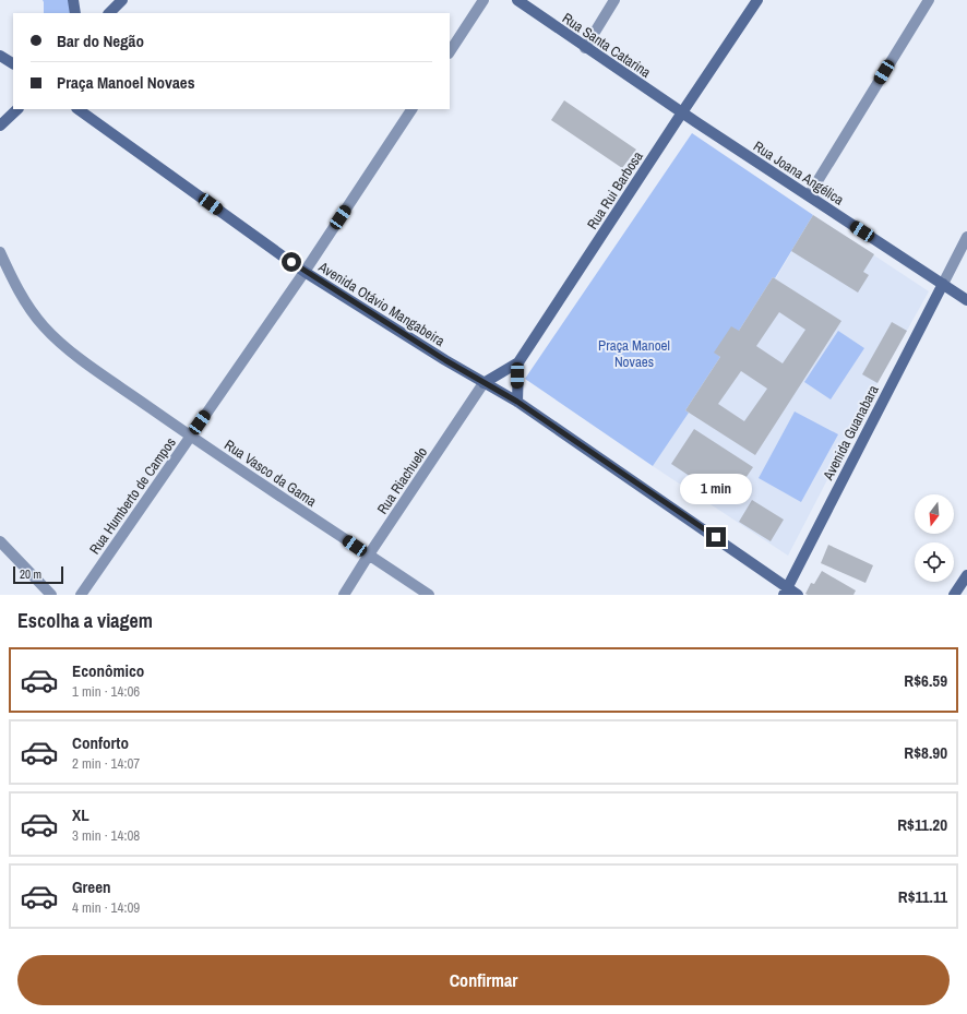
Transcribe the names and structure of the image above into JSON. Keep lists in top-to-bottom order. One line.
{"streets":{"main road":["Rua Santa Catarina","Rua Joana Angélica","Rua Rui Barbosa","Avenida Otávio Mangabeira","Avenida Guanabara"],"street":["Rua Vasco da Gama","Rua Riachuelo","Rua Humberto de Campos"]},"crossings":[["Rua Santa Catarina","Rua Joana Angélica"],["Rua Santa Catarina","Rua Rui Barbosa"],["Rua Joana Angélica","Rua Rui Barbosa"],["Rua Joana Angélica","Avenida Guanabara"],["Rua Rui Barbosa","Avenida Otávio Mangabeira"],["Rua Rui Barbosa","Rua Riachuelo"],["Avenida Otávio Mangabeira","Rua Riachuelo"],["Avenida Otávio Mangabeira","Rua Humberto de Campos"],["Rua Vasco da Gama","Rua Riachuelo"],["Rua Vasco da Gama","Rua Humberto de Campos"]],"parks":["Praça Manoel Novaes"],"scale_bar":"20 m","north":"bottom","page":{"banner":["Bar do Negão","Praça Manoel Novaes"],"bubble":"1 min","scale":"20 m","heading":"Escolha a viagem","list":[{"name":"Econômico","note":"1 min · 14:06","value":"R$6.59"},{"name":"Conforto","note":"2 min · 14:07","value":"R$8.90"},{"name":"XL","note":"3 min · 14:08","value":"R$11.20"},{"name":"Green","note":"4 min · 14:09","value":"R$11.11"}],"buttons":"Confirmar"}}
